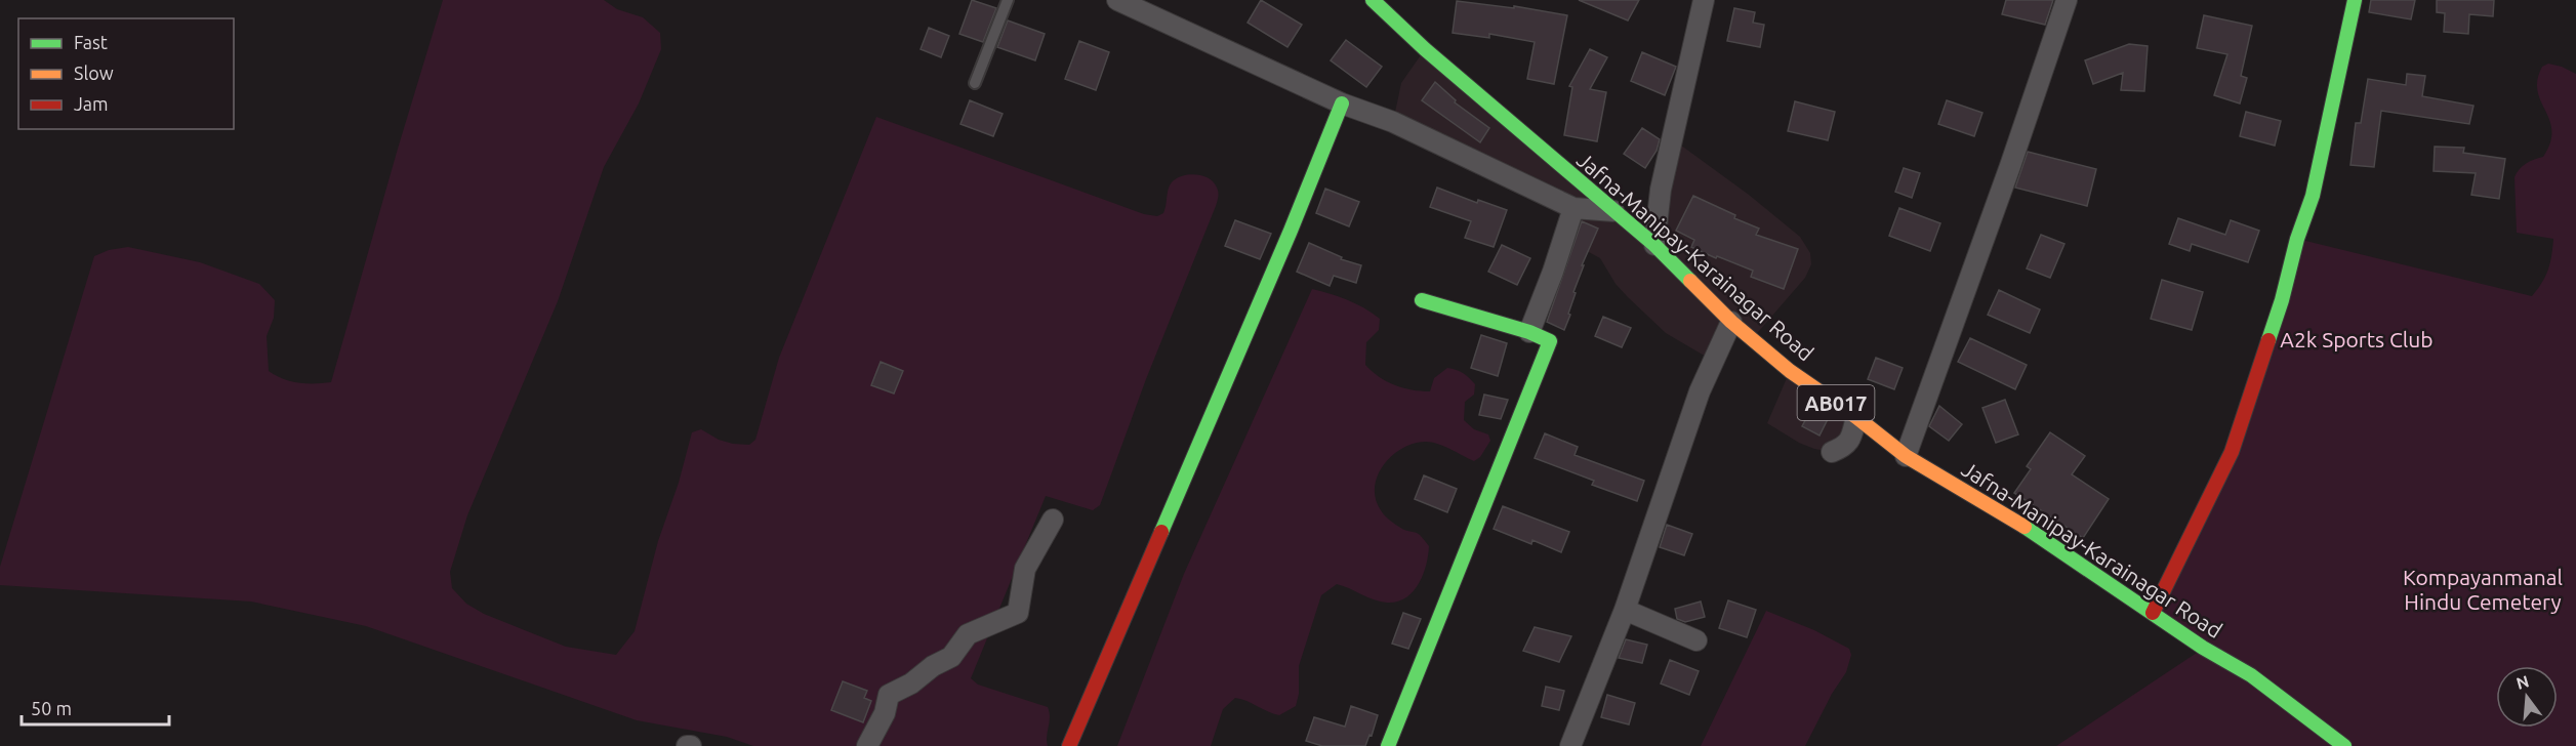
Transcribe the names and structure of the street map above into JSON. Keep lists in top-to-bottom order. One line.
{"streets":{"street":["Jafna-Manipay-Karainagar Road","AB017"]},"parks":["A2k Sports Club","Kompayanmanal Hindu Cemetery"],"legend":["Fast","Slow","Jam"],"scale_bar":"50 m","north":"top"}
